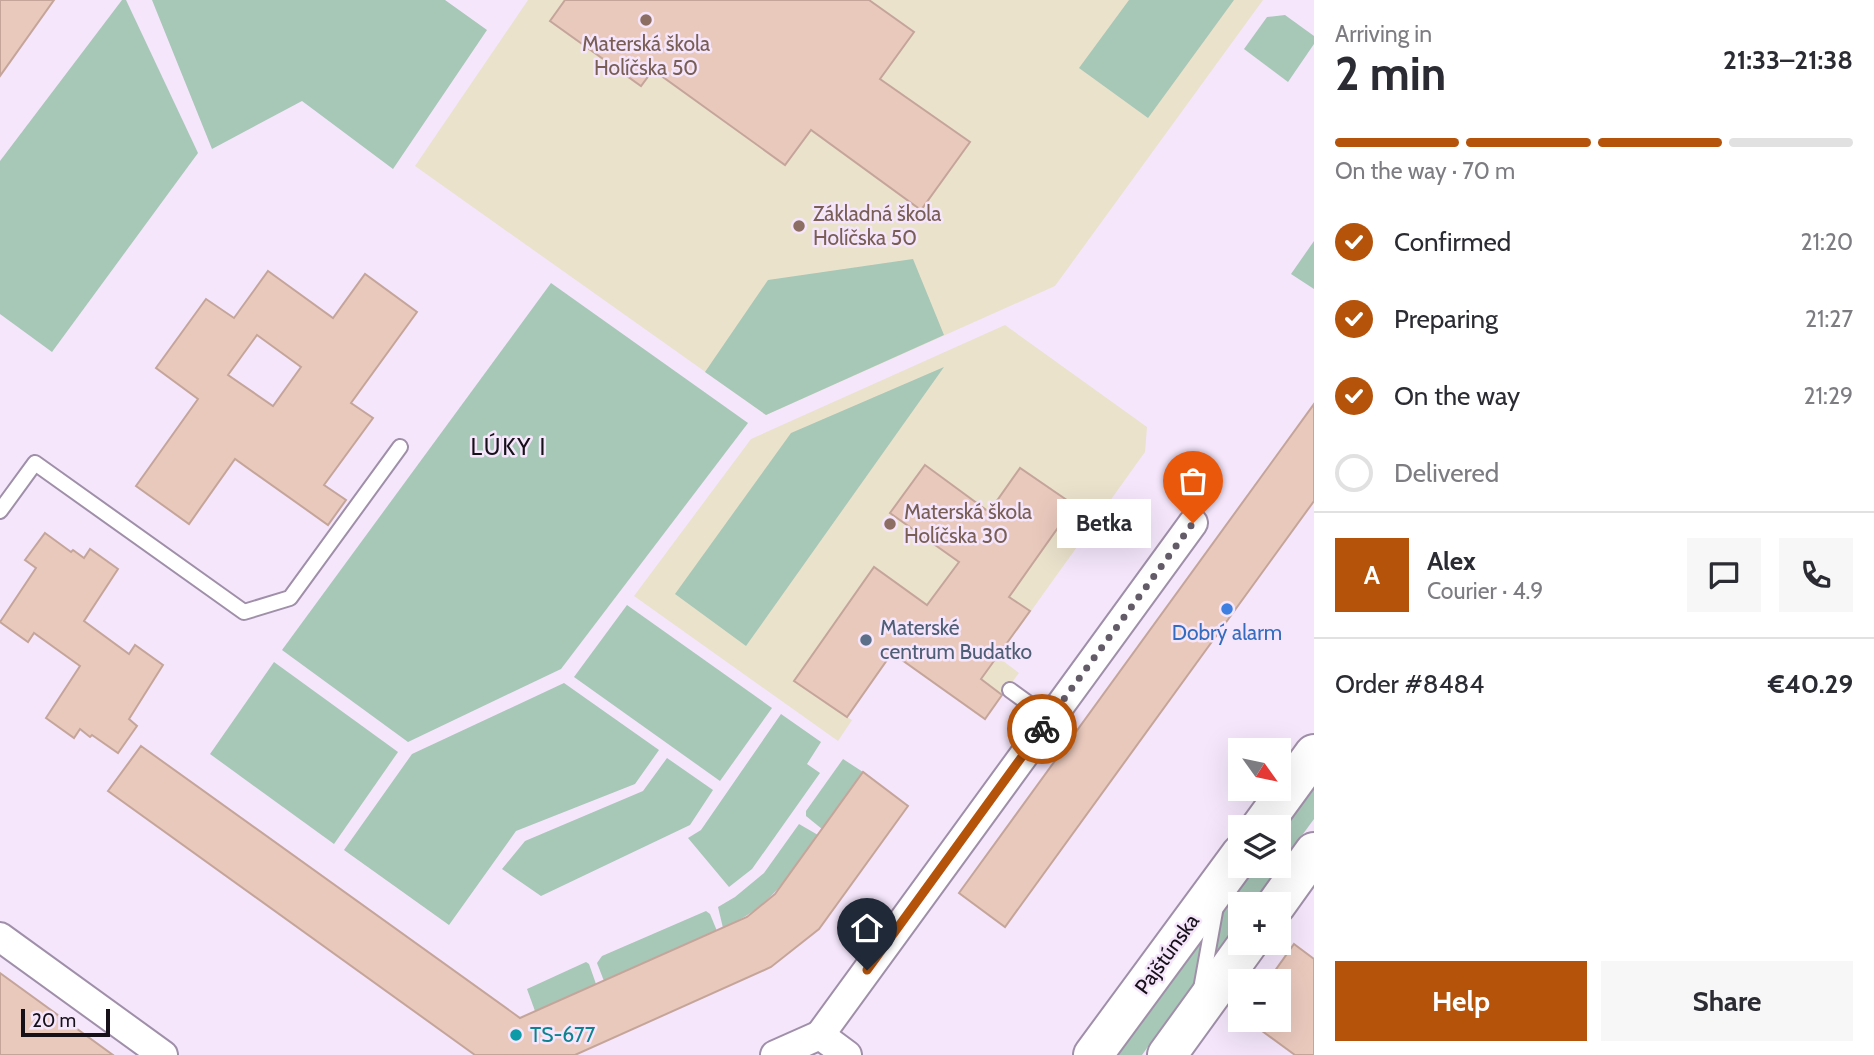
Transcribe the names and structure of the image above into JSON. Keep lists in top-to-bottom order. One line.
{"streets":{"main road":["Pajštúnska"]},"districts":["LÚKY I"],"places":["Materská škola Holíčska 50","Základná škola Holíčska 50","Betka","Materská škola Holíčska 30","Dobrý alarm","Materské centrum Budatko","TS-677"],"scale_bar":"20 m","north":"bottom right","page":{"heading":["2 min","Arriving in","21:33–21:38"],"panel":["Alex","Courier · 4.9","Order #8484","€40.29"],"bar":"On the way · 70 m","list":[["Confirmed","21:20"],["Preparing","21:27"],["On the way","21:29"],"Delivered"],"bubble":"Betka","round":"A","map_buttons":["+","−"],"buttons":["Help","Share"],"scale":"20 m"}}
